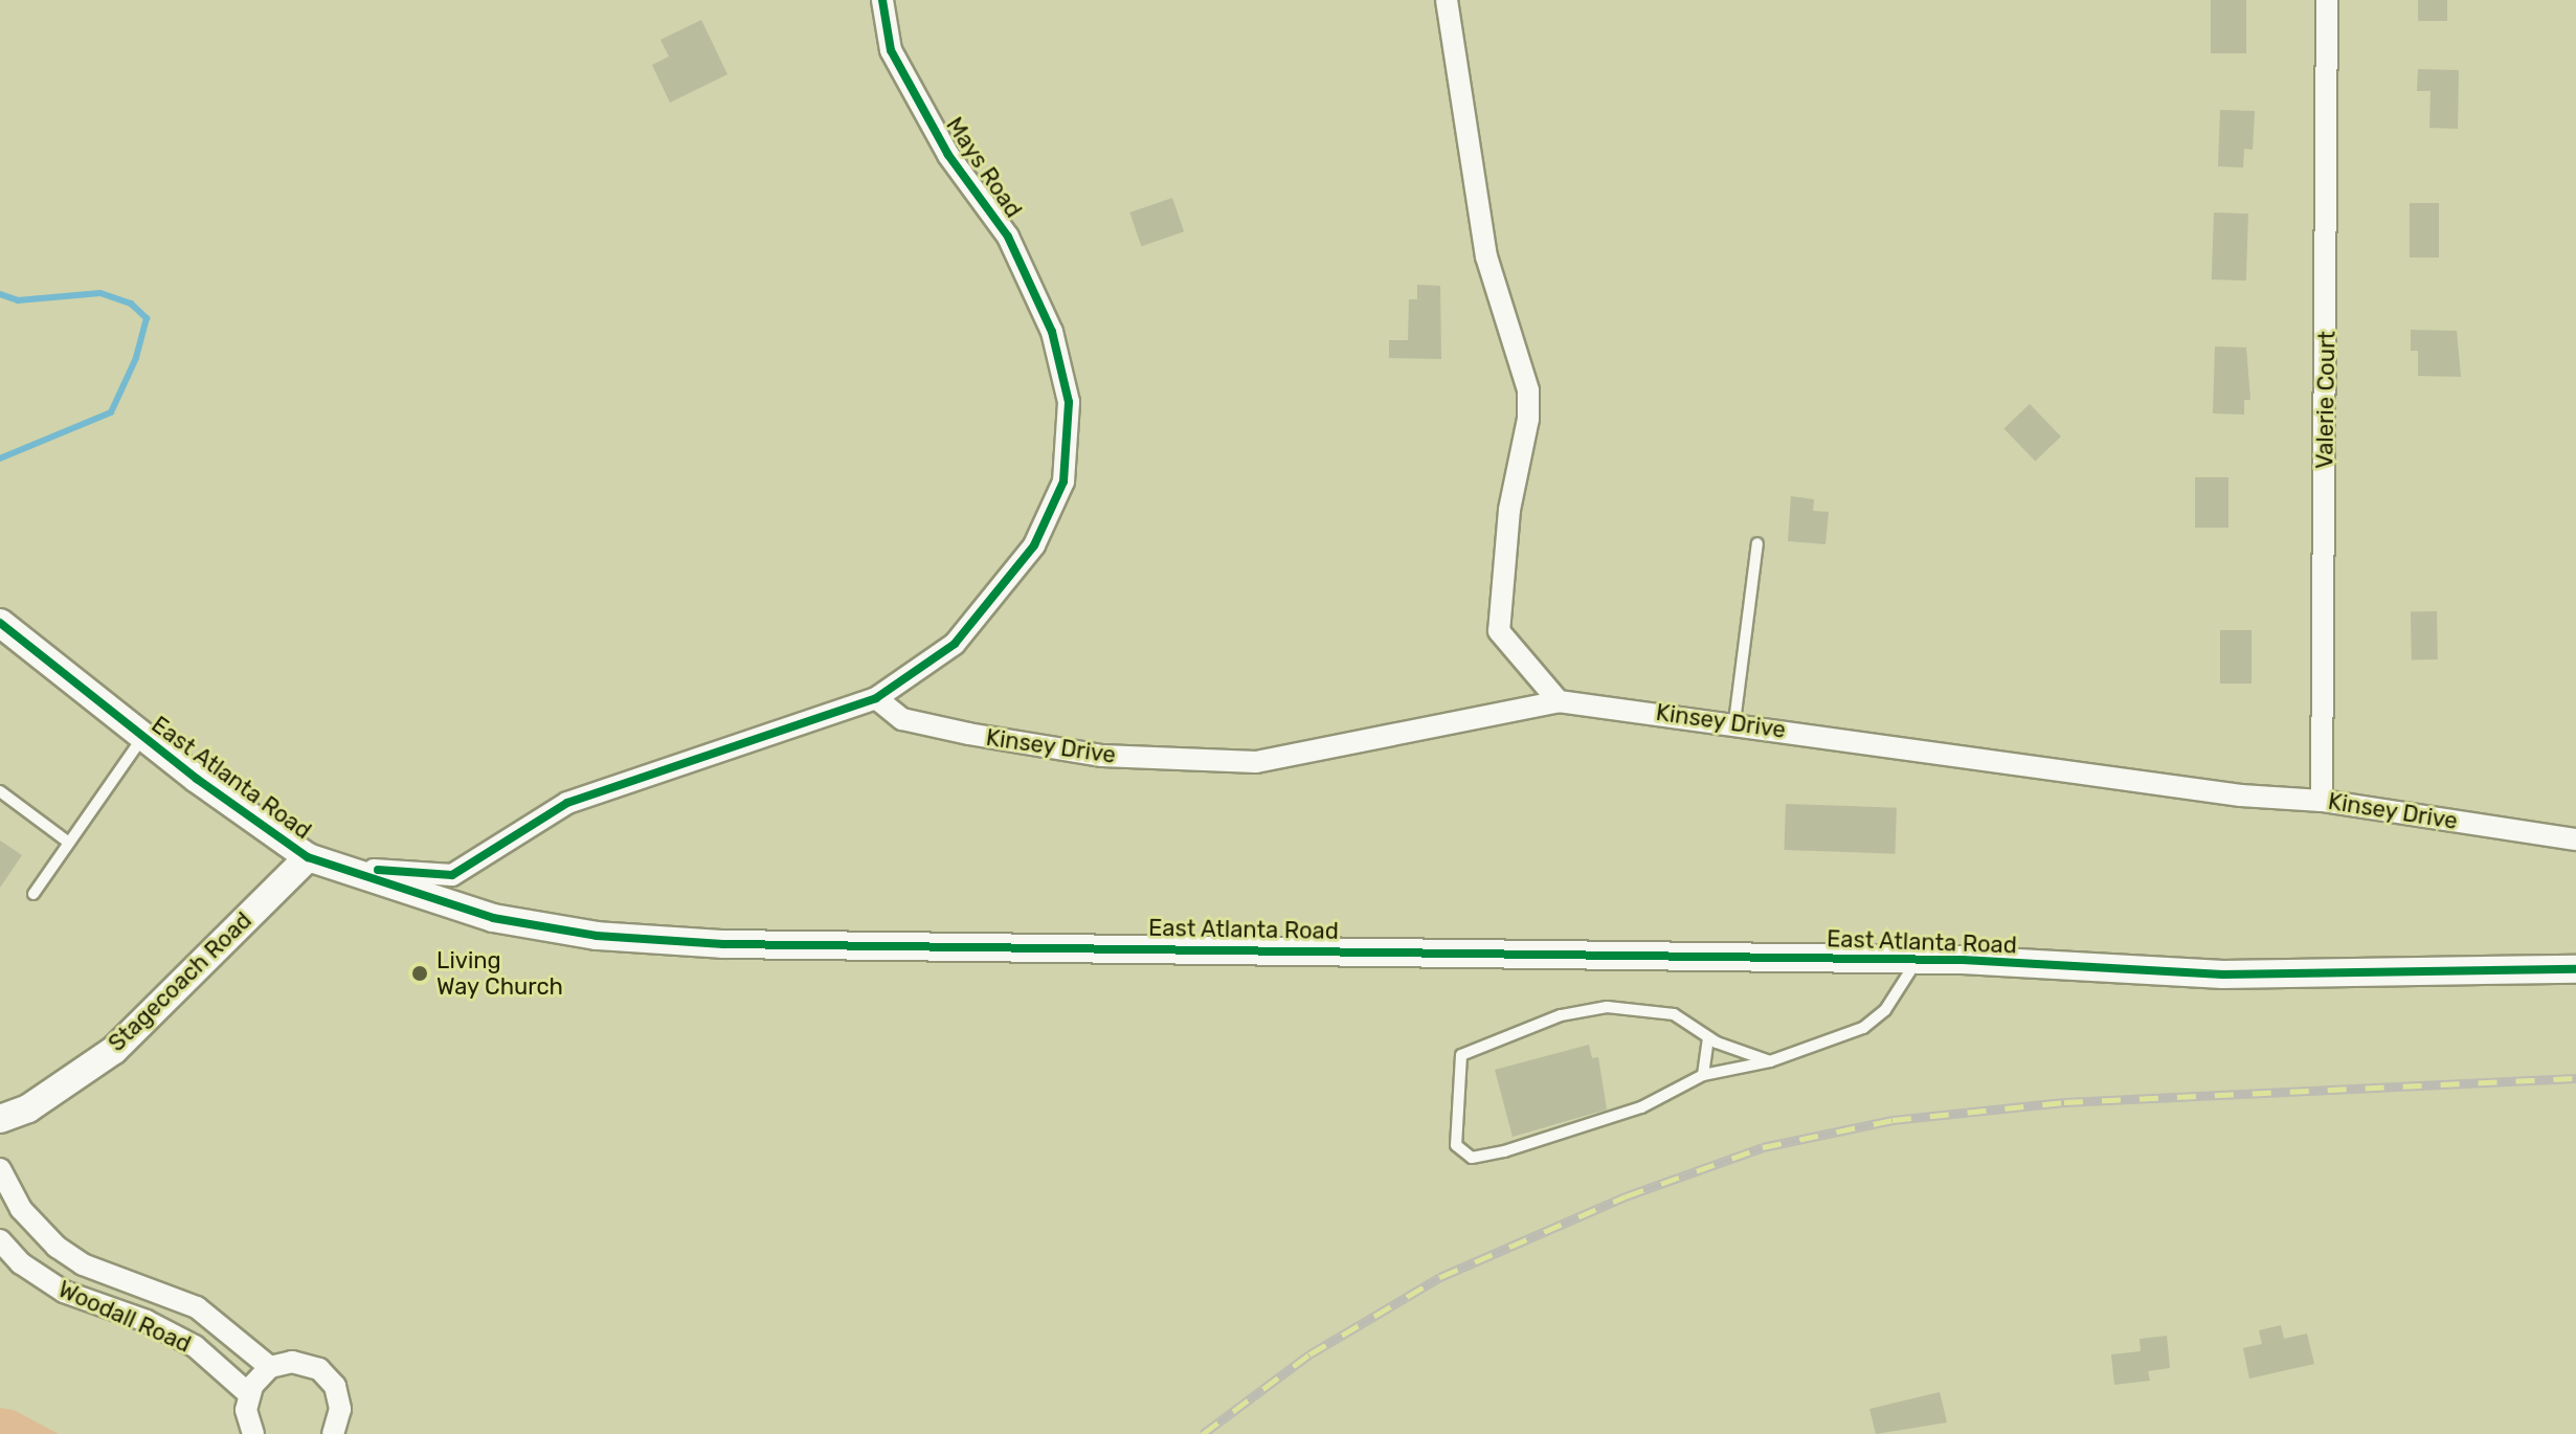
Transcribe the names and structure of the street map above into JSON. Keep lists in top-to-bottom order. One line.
{"streets":{"street":["Mays Road","Valerie Court","Kinsey Drive","East Atlanta Road","Stagecoach Road","Woodall Road"]},"crossings":[["Mays Road","Kinsey Drive"],["Mays Road","East Atlanta Road"],["Mays Road","Stagecoach Road"],["Valerie Court","Kinsey Drive"],["East Atlanta Road","Stagecoach Road"]],"places":["Living Way Church"]}
